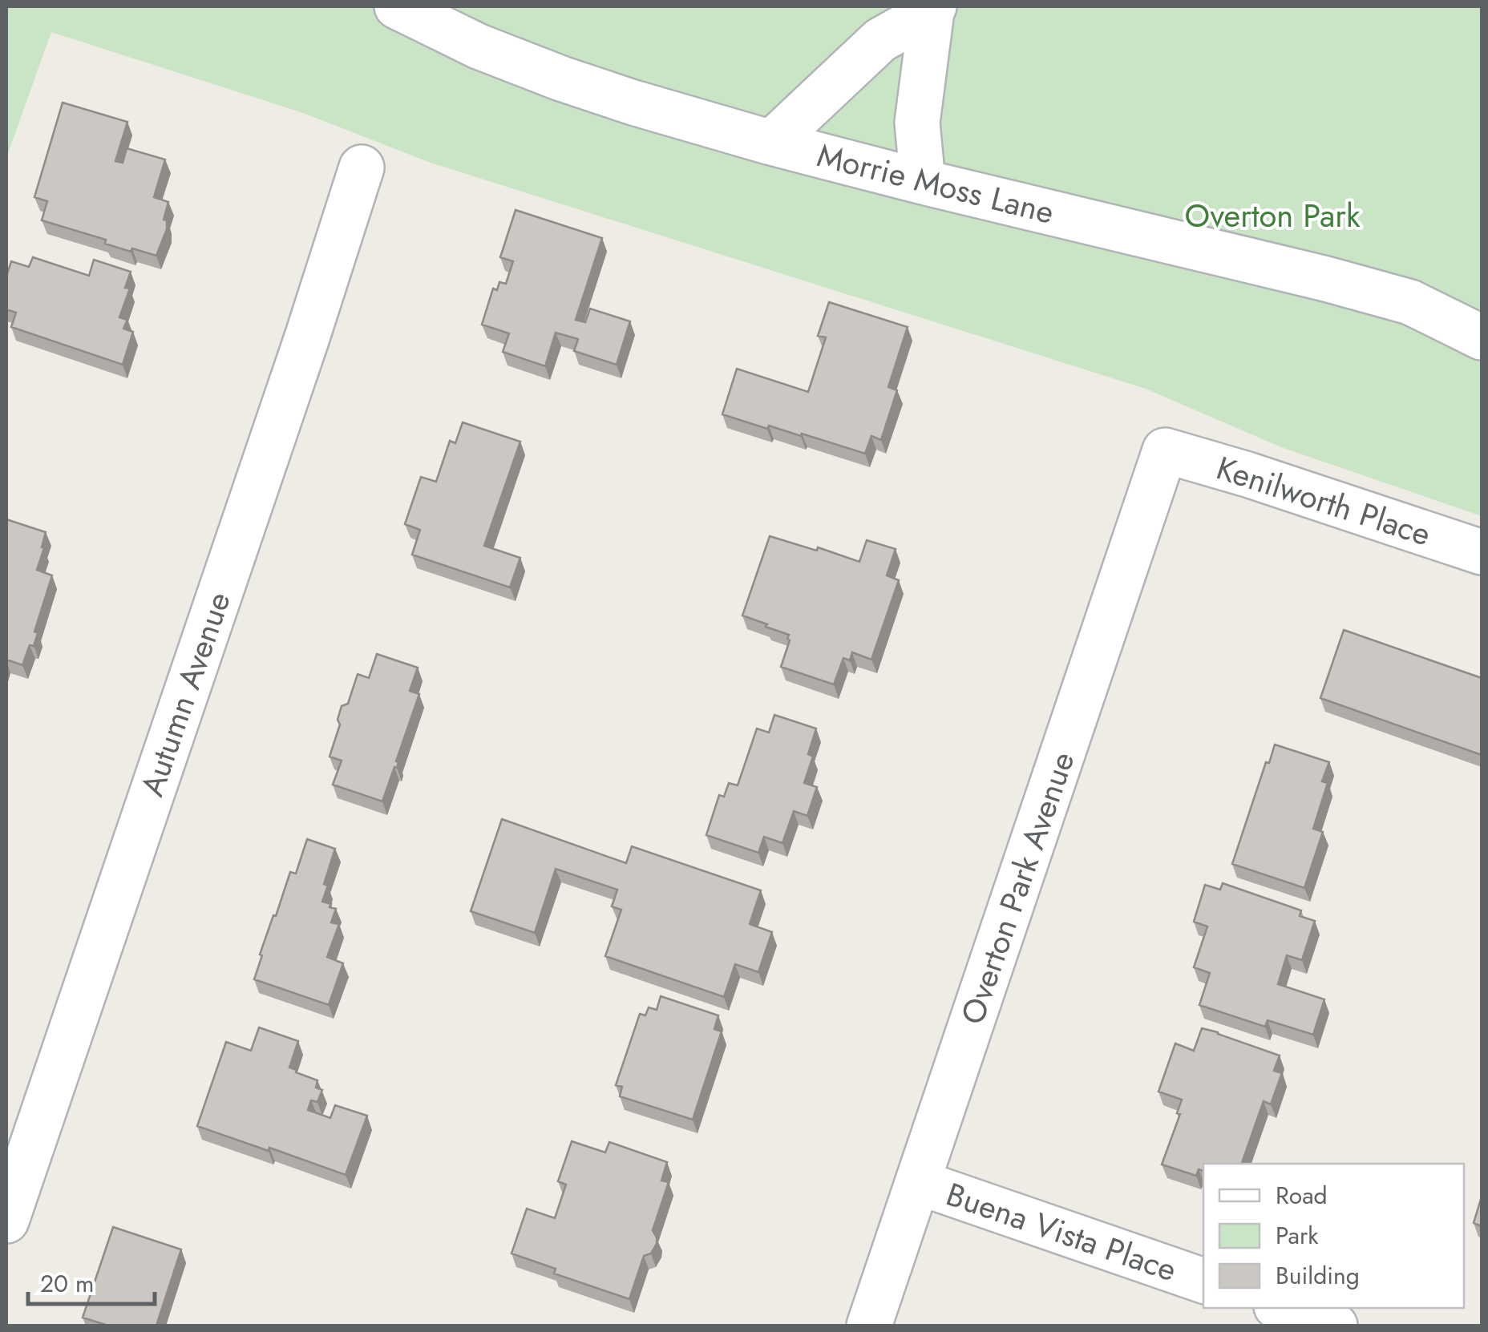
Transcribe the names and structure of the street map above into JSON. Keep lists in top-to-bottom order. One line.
{"streets":{"street":["Morrie Moss Lane","Kenilworth Place","Autumn Avenue","Overton Park Avenue","Buena Vista Place"]},"crossings":[["Kenilworth Place","Overton Park Avenue"],["Overton Park Avenue","Buena Vista Place"]],"parks":["Overton Park"],"legend":["Road","Park","Building"],"scale_bar":"20 m"}
